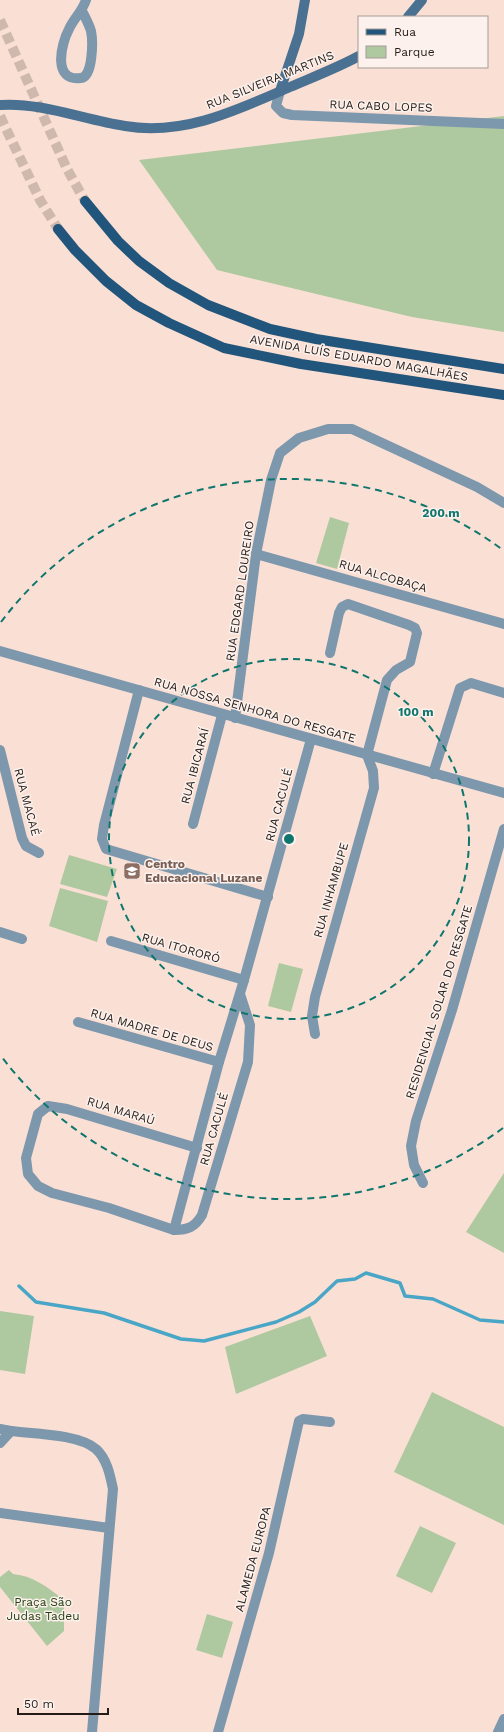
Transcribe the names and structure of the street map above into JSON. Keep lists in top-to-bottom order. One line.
{"streets":{"main road":["RUA SILVEIRA MARTINS","AVENIDA LUÍS EDUARDO MAGALHÃES"],"street":["RUA CABO LOPES","RUA ALCOBAÇA","RUA EDGARD LOUREIRO","RUA NOSSA SENHORA DO RESGATE","RUA IBICARAÍ","RUA MACAÉ","RUA CACULÉ","RUA INHAMBUPE","RUA ITORORÓ","RESIDENCIAL SOLAR DO RESGATE","RUA MADRE DE DEUS","RUA MARAÚ","ALAMEDA EUROPA"]},"crossings":[["RUA SILVEIRA MARTINS","RUA CABO LOPES"],["RUA ALCOBAÇA","RUA EDGARD LOUREIRO"],["RUA EDGARD LOUREIRO","RUA NOSSA SENHORA DO RESGATE"],["RUA NOSSA SENHORA DO RESGATE","RUA IBICARAÍ"],["RUA NOSSA SENHORA DO RESGATE","RUA CACULÉ"],["RUA NOSSA SENHORA DO RESGATE","RUA INHAMBUPE"],["RUA CACULÉ","RUA ITORORÓ"],["RUA CACULÉ","RUA MADRE DE DEUS"],["RUA CACULÉ","RUA MARAÚ"]],"parks":["Praça São Judas Tadeu"],"places":{"school or university":["Centro Educacional Luzane"]},"legend":["Rua","Parque"],"scale_bar":"50 m","rings":["200 m","100 m"]}
